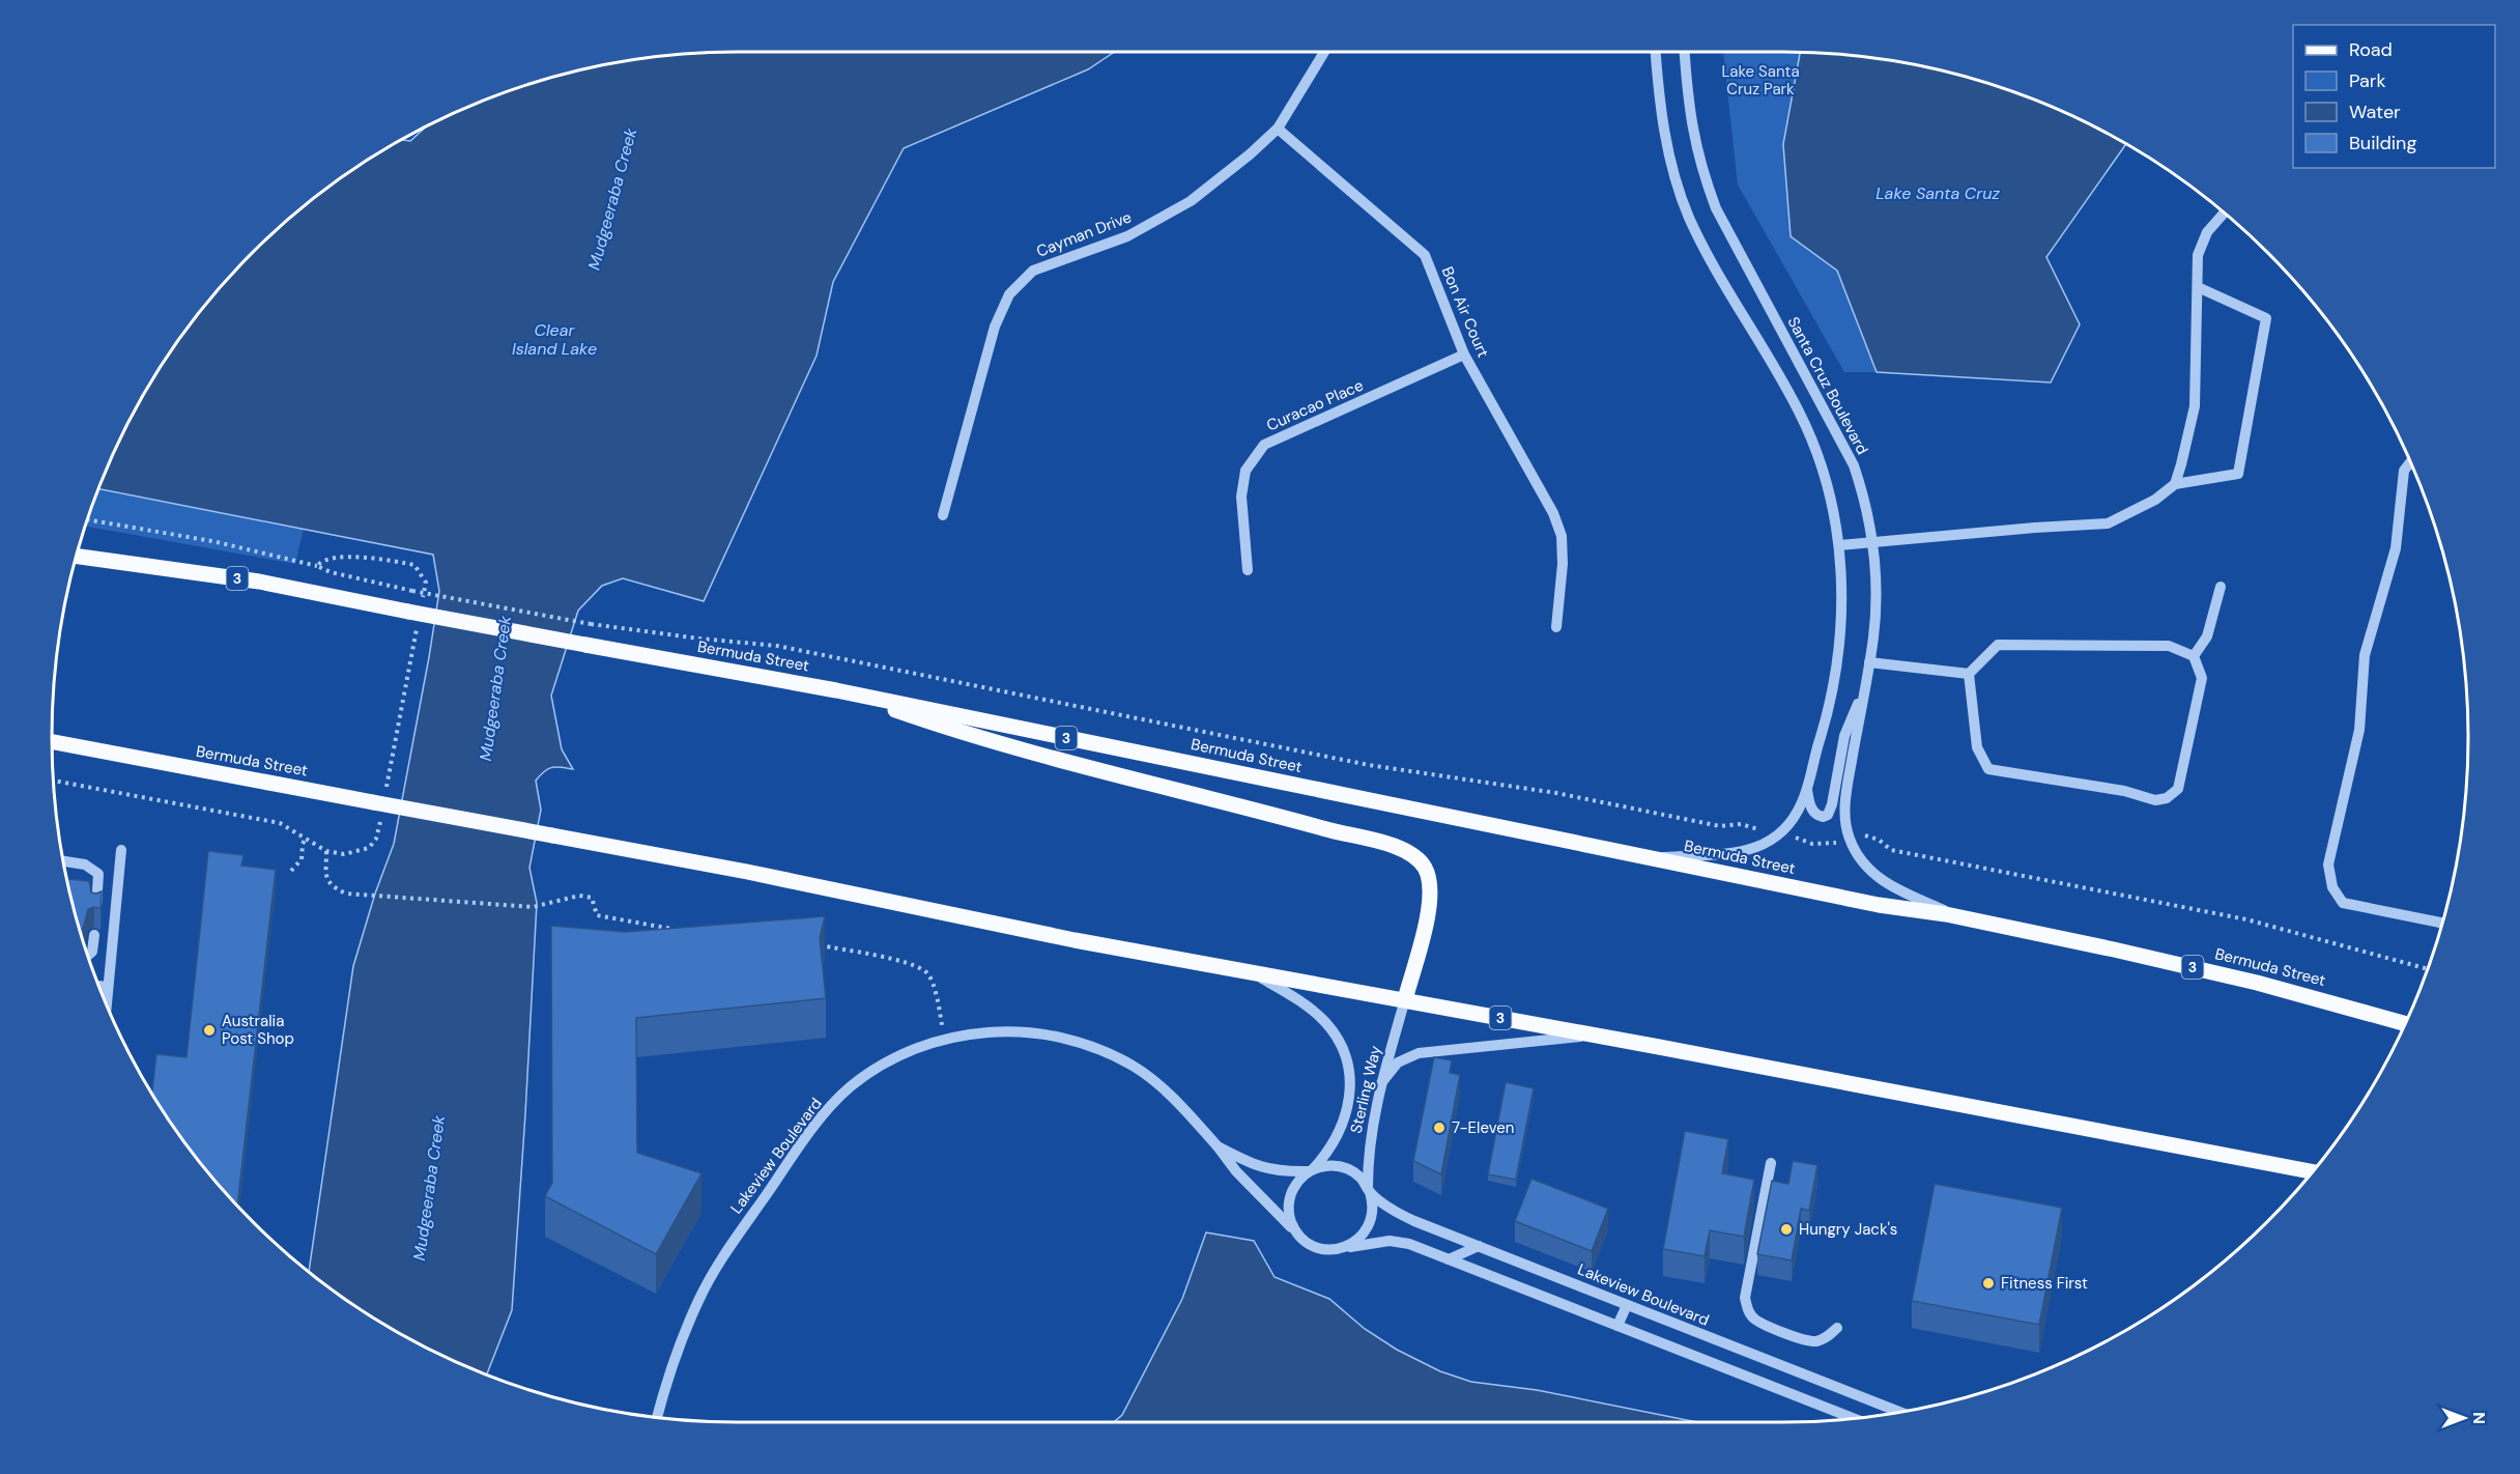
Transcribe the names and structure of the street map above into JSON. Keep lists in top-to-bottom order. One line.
{"streets":{"main road":["3","Bermuda Street"],"street":["Cayman Drive","Bon Air Court","Santa Cruz Boulevard","Curacao Place","Sterling Way","Lakeview Boulevard"]},"crossings":[["Cayman Drive","Bon Air Court"],["Bon Air Court","Curacao Place"],["Santa Cruz Boulevard","Bermuda Street"],["Bermuda Street","Sterling Way"],["Sterling Way","Lakeview Boulevard"]],"water":["Lake Santa Cruz","Mudgeeraba Creek","Clear Island Lake"],"parks":["Lake Santa Cruz Park"],"places":["Australia Post Shop","7-Eleven","Hungry Jack's","Fitness First"],"legend":["Road","Park","Water","Building"],"north":"right"}
